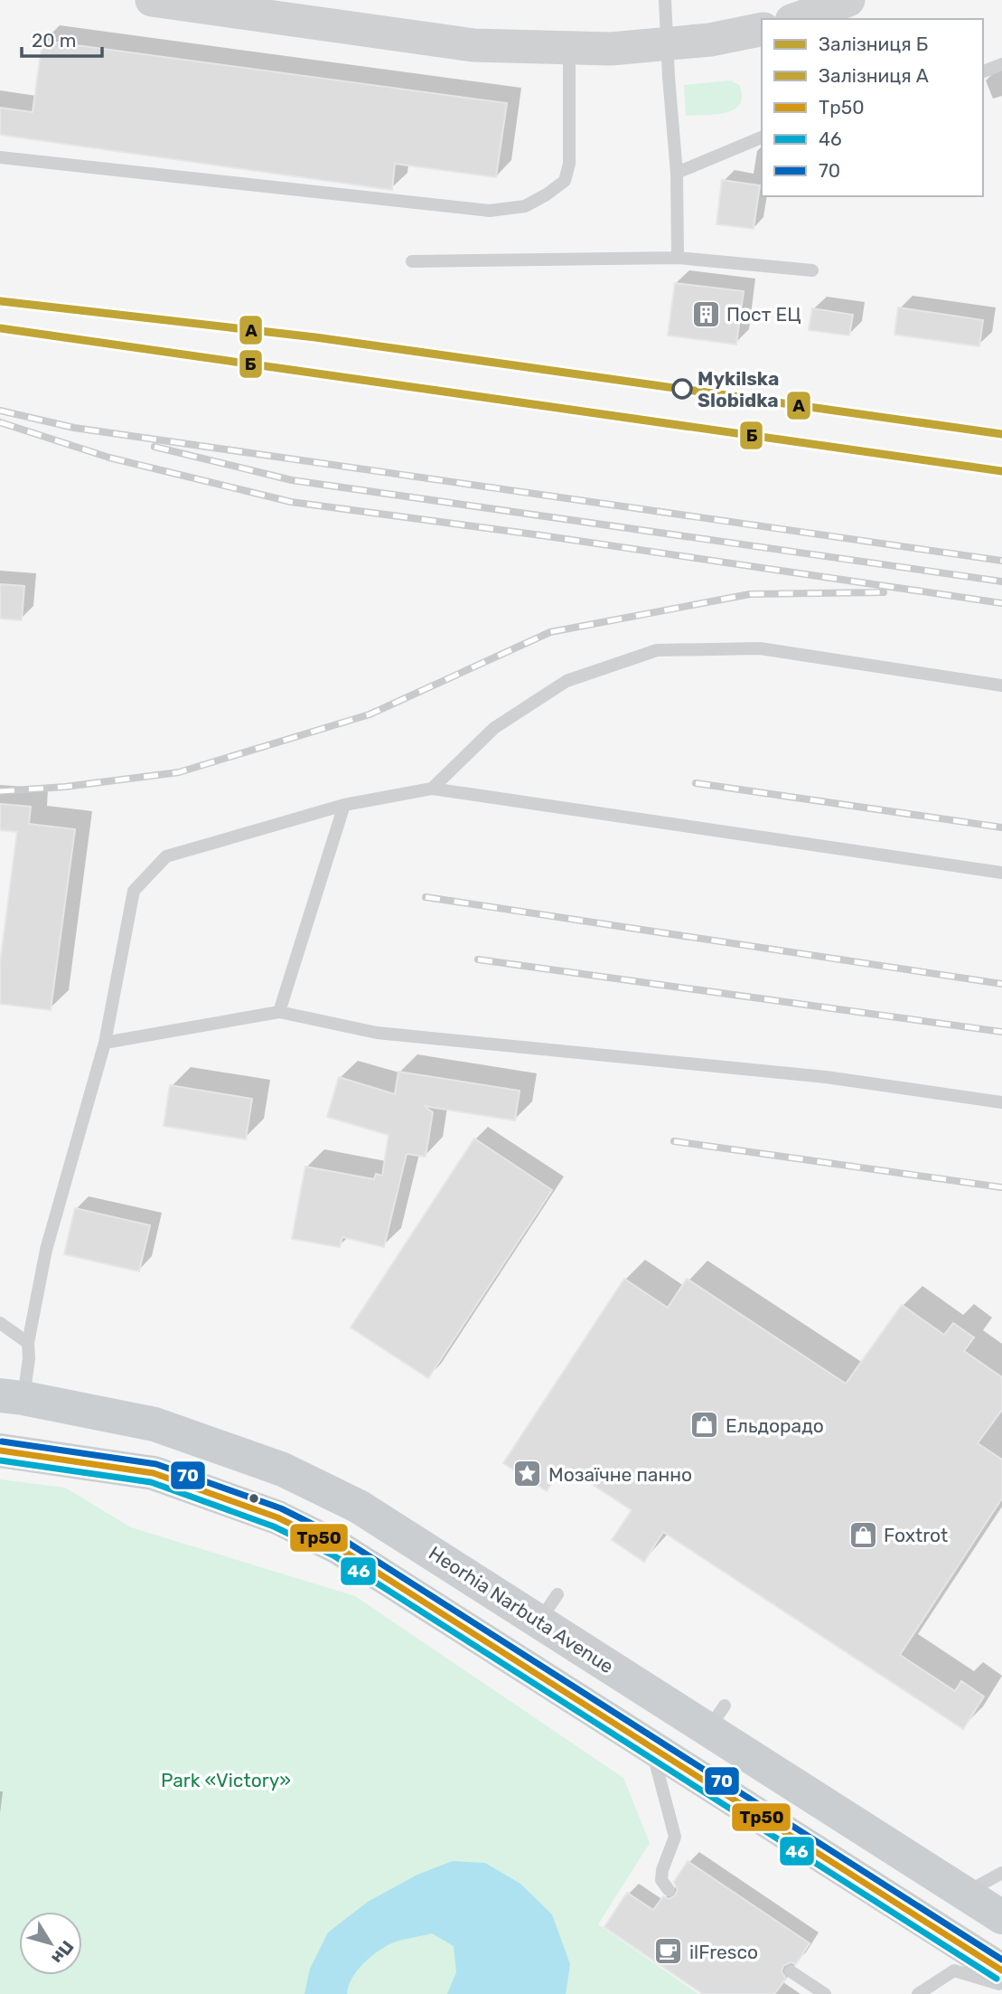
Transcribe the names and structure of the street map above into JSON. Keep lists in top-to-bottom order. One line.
{"streets":{"main road":["Heorhia Narbuta Avenue"]},"parks":["Park «Victory»"],"places":{"building":["Пост ЕЦ"],"other":["Mykilska Slobidka"],"shop":["Ельдорадо","Foxtrot"],"place":["Мозаїчне панно"],"cafe":["ilFresco"]},"lines":["rail line A","rail line Б","transit line 70","transit line Тр50","transit line 46"],"legend":["Залізниця Б","Залізниця A","Тр50","46","70"],"scale_bar":"20 m","north":"bottom right"}
